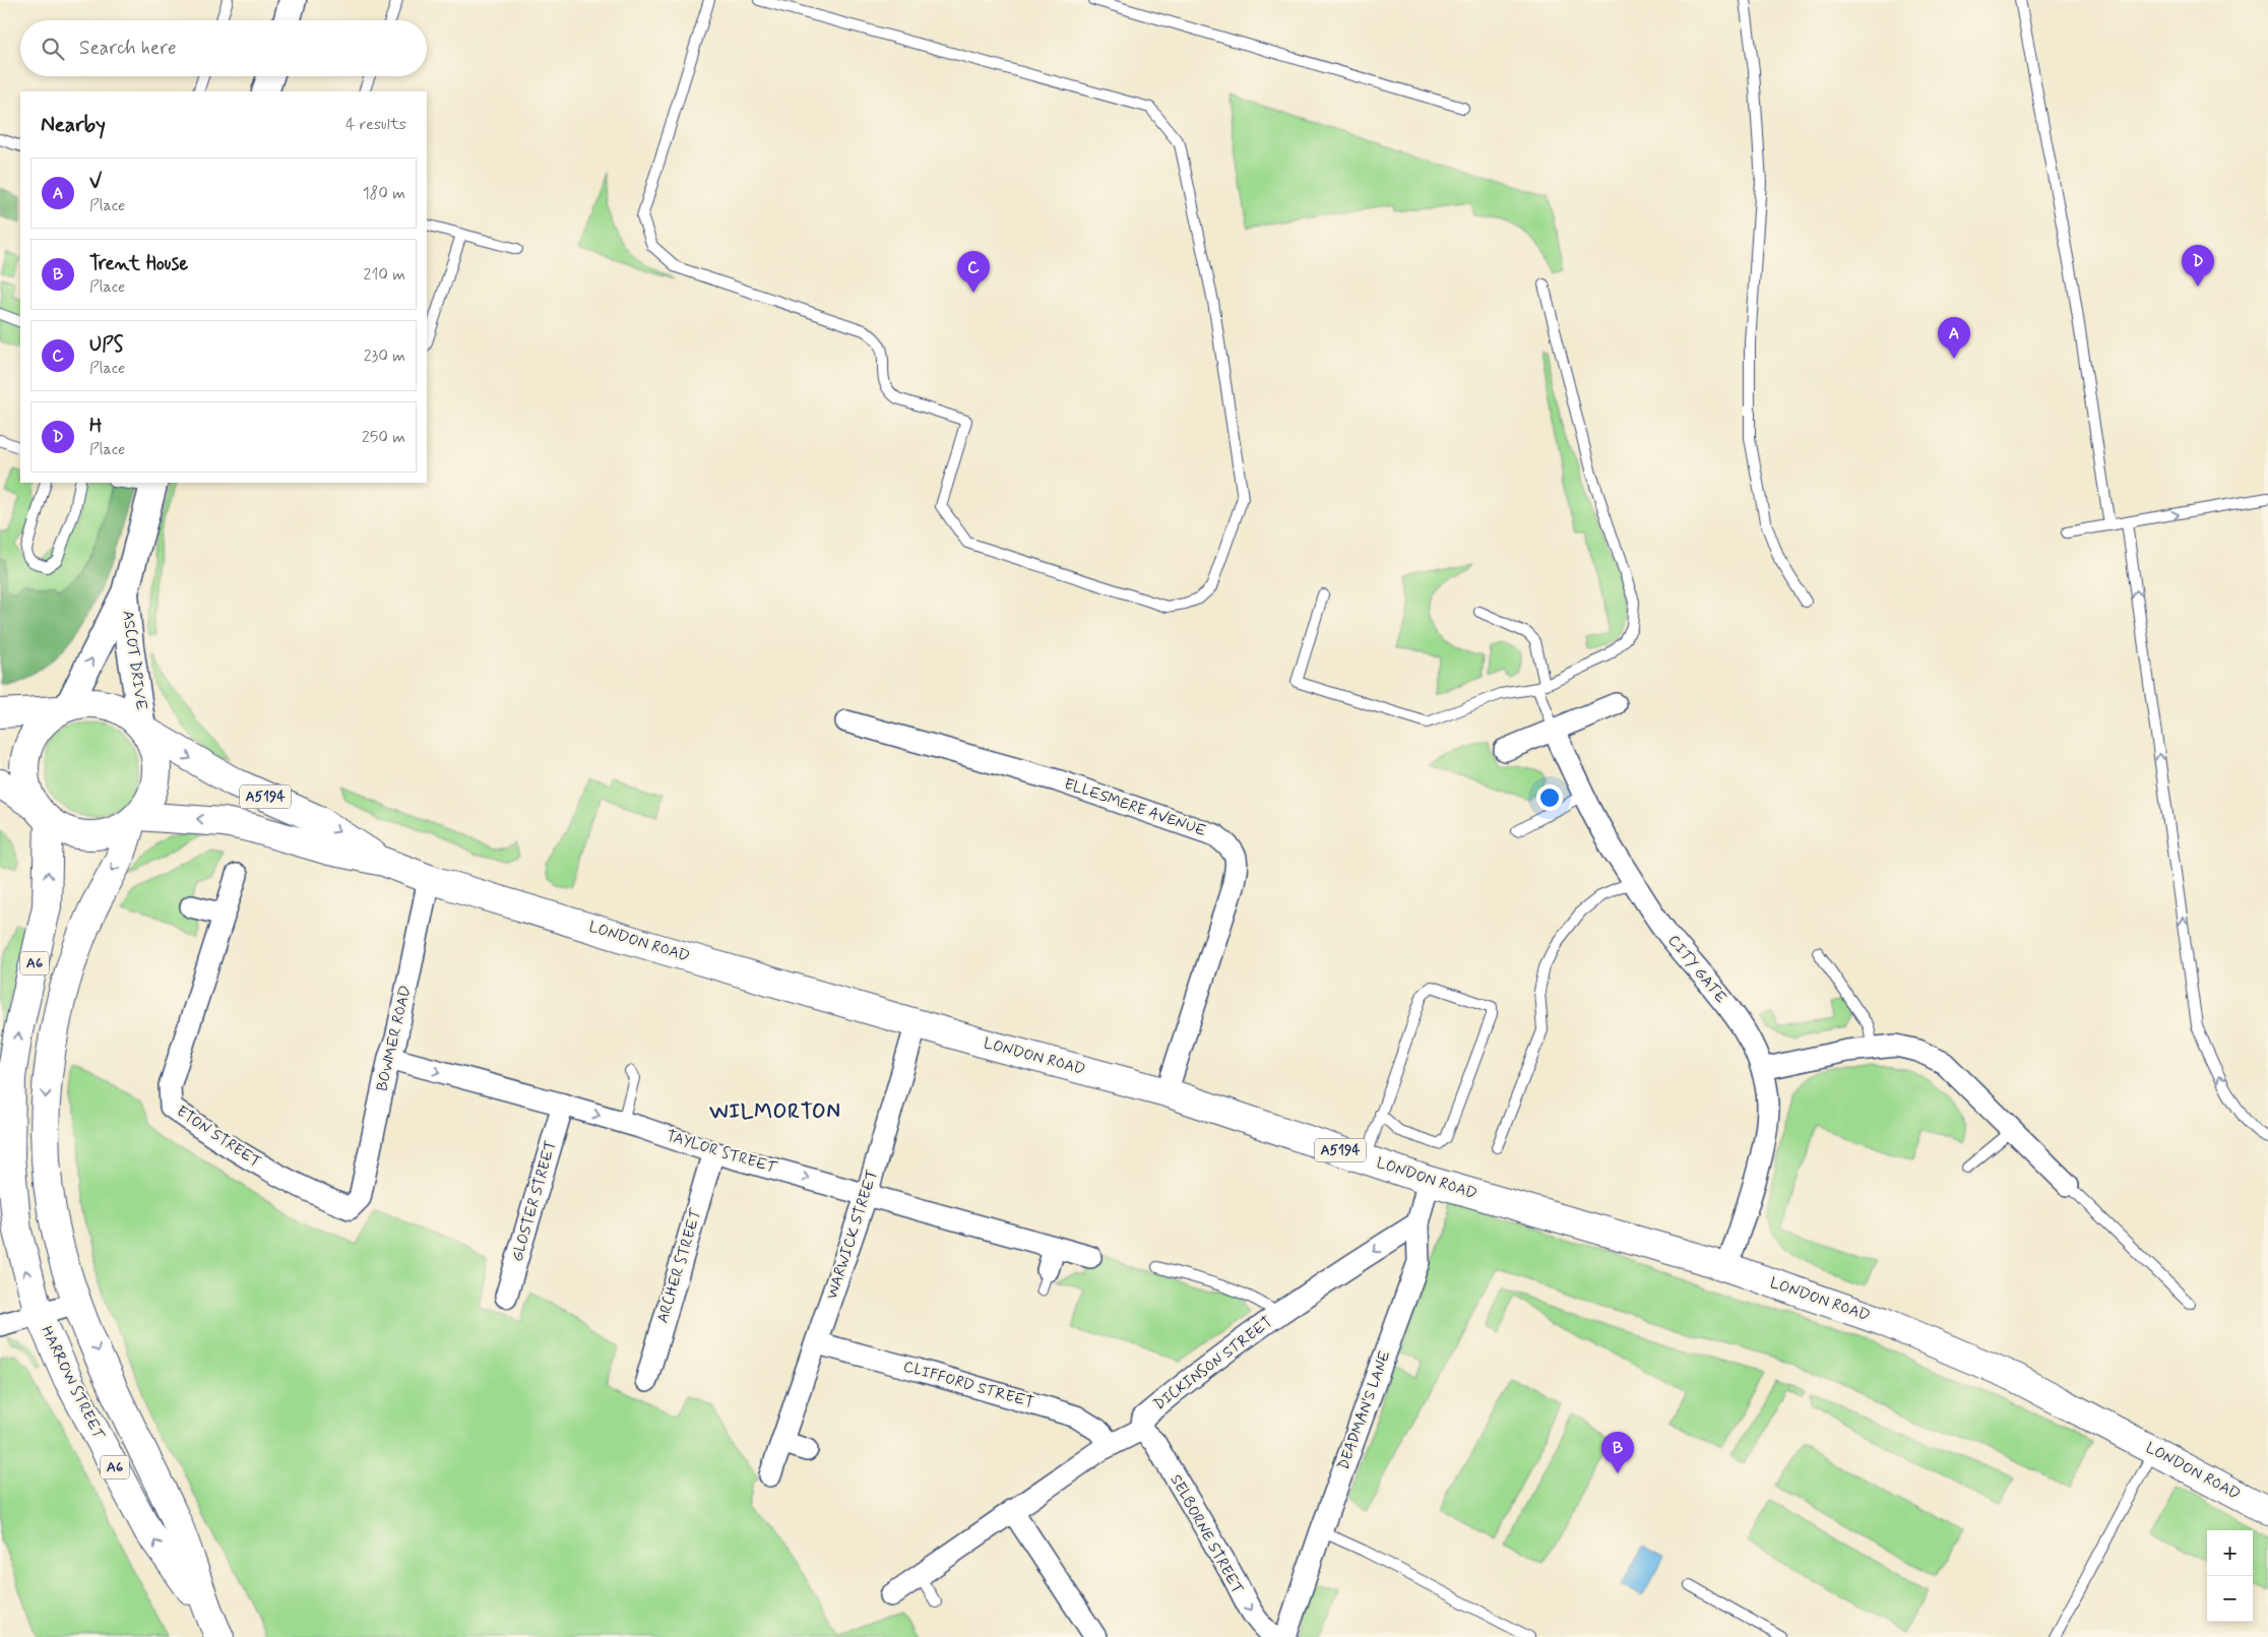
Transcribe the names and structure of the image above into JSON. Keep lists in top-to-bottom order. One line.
{"streets":{"main road":["A5194","LONDON ROAD","A6","HARROW STREET"],"street":["ASCOT DRIVE","ELLESMERE AVENUE","CITY GATE","BOWMER ROAD","ETON STREET","TAYLOR STREET","GLOSTER STREET","WARWICK STREET","ARCHER STREET","DICKINSON STREET","CLIFFORD STREET","DEADMAN'S LANE","SELBORNE STREET"]},"crossings":[["ASCOT DRIVE","LONDON ROAD"],["ASCOT DRIVE","A6"],["ASCOT DRIVE","HARROW STREET"],["ELLESMERE AVENUE","LONDON ROAD"],["LONDON ROAD","A6"],["LONDON ROAD","CITY GATE"],["LONDON ROAD","BOWMER ROAD"],["LONDON ROAD","WARWICK STREET"],["LONDON ROAD","HARROW STREET"],["LONDON ROAD","DEADMAN'S LANE"],["A6","HARROW STREET"],["BOWMER ROAD","ETON STREET"],["BOWMER ROAD","TAYLOR STREET"],["TAYLOR STREET","GLOSTER STREET"],["TAYLOR STREET","WARWICK STREET"],["TAYLOR STREET","ARCHER STREET"],["WARWICK STREET","CLIFFORD STREET"],["DICKINSON STREET","DEADMAN'S LANE"],["DICKINSON STREET","SELBORNE STREET"]],"one_way":["TAYLOR STREET","DICKINSON STREET"],"districts":["WILMORTON"],"page":{"search":"Search here","heading":["Nearby","4 results"],"list":[{"mark":"A","name":"V","note":"Place","value":"180 m"},{"mark":"B","name":"Trent House","note":"Place","value":"210 m"},{"mark":"C","name":"UPS","note":"Place","value":"230 m"},{"mark":"D","name":"H","note":"Place","value":"250 m"}],"pins":["D","C","A","B"],"map_buttons":["+","−"]}}
